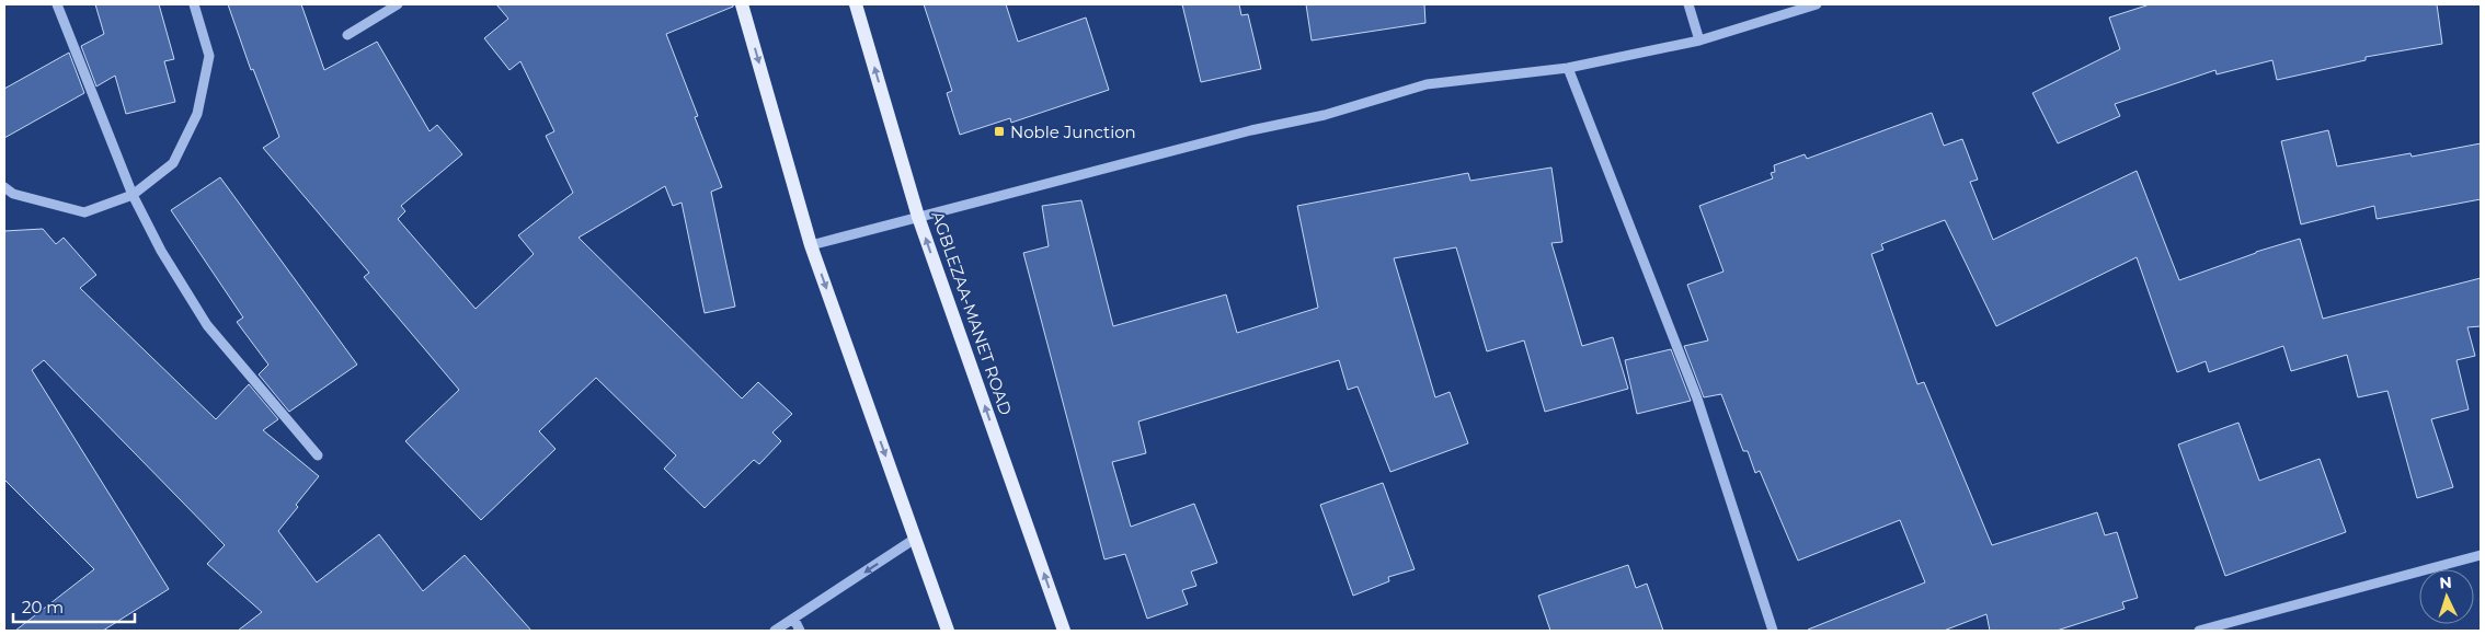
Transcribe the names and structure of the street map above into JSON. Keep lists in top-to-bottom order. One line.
{"streets":{"main road":["AGBLEZAA-MANET ROAD"]},"places":{"transit":["Noble Junction"]},"scale_bar":"20 m","north":"top"}
